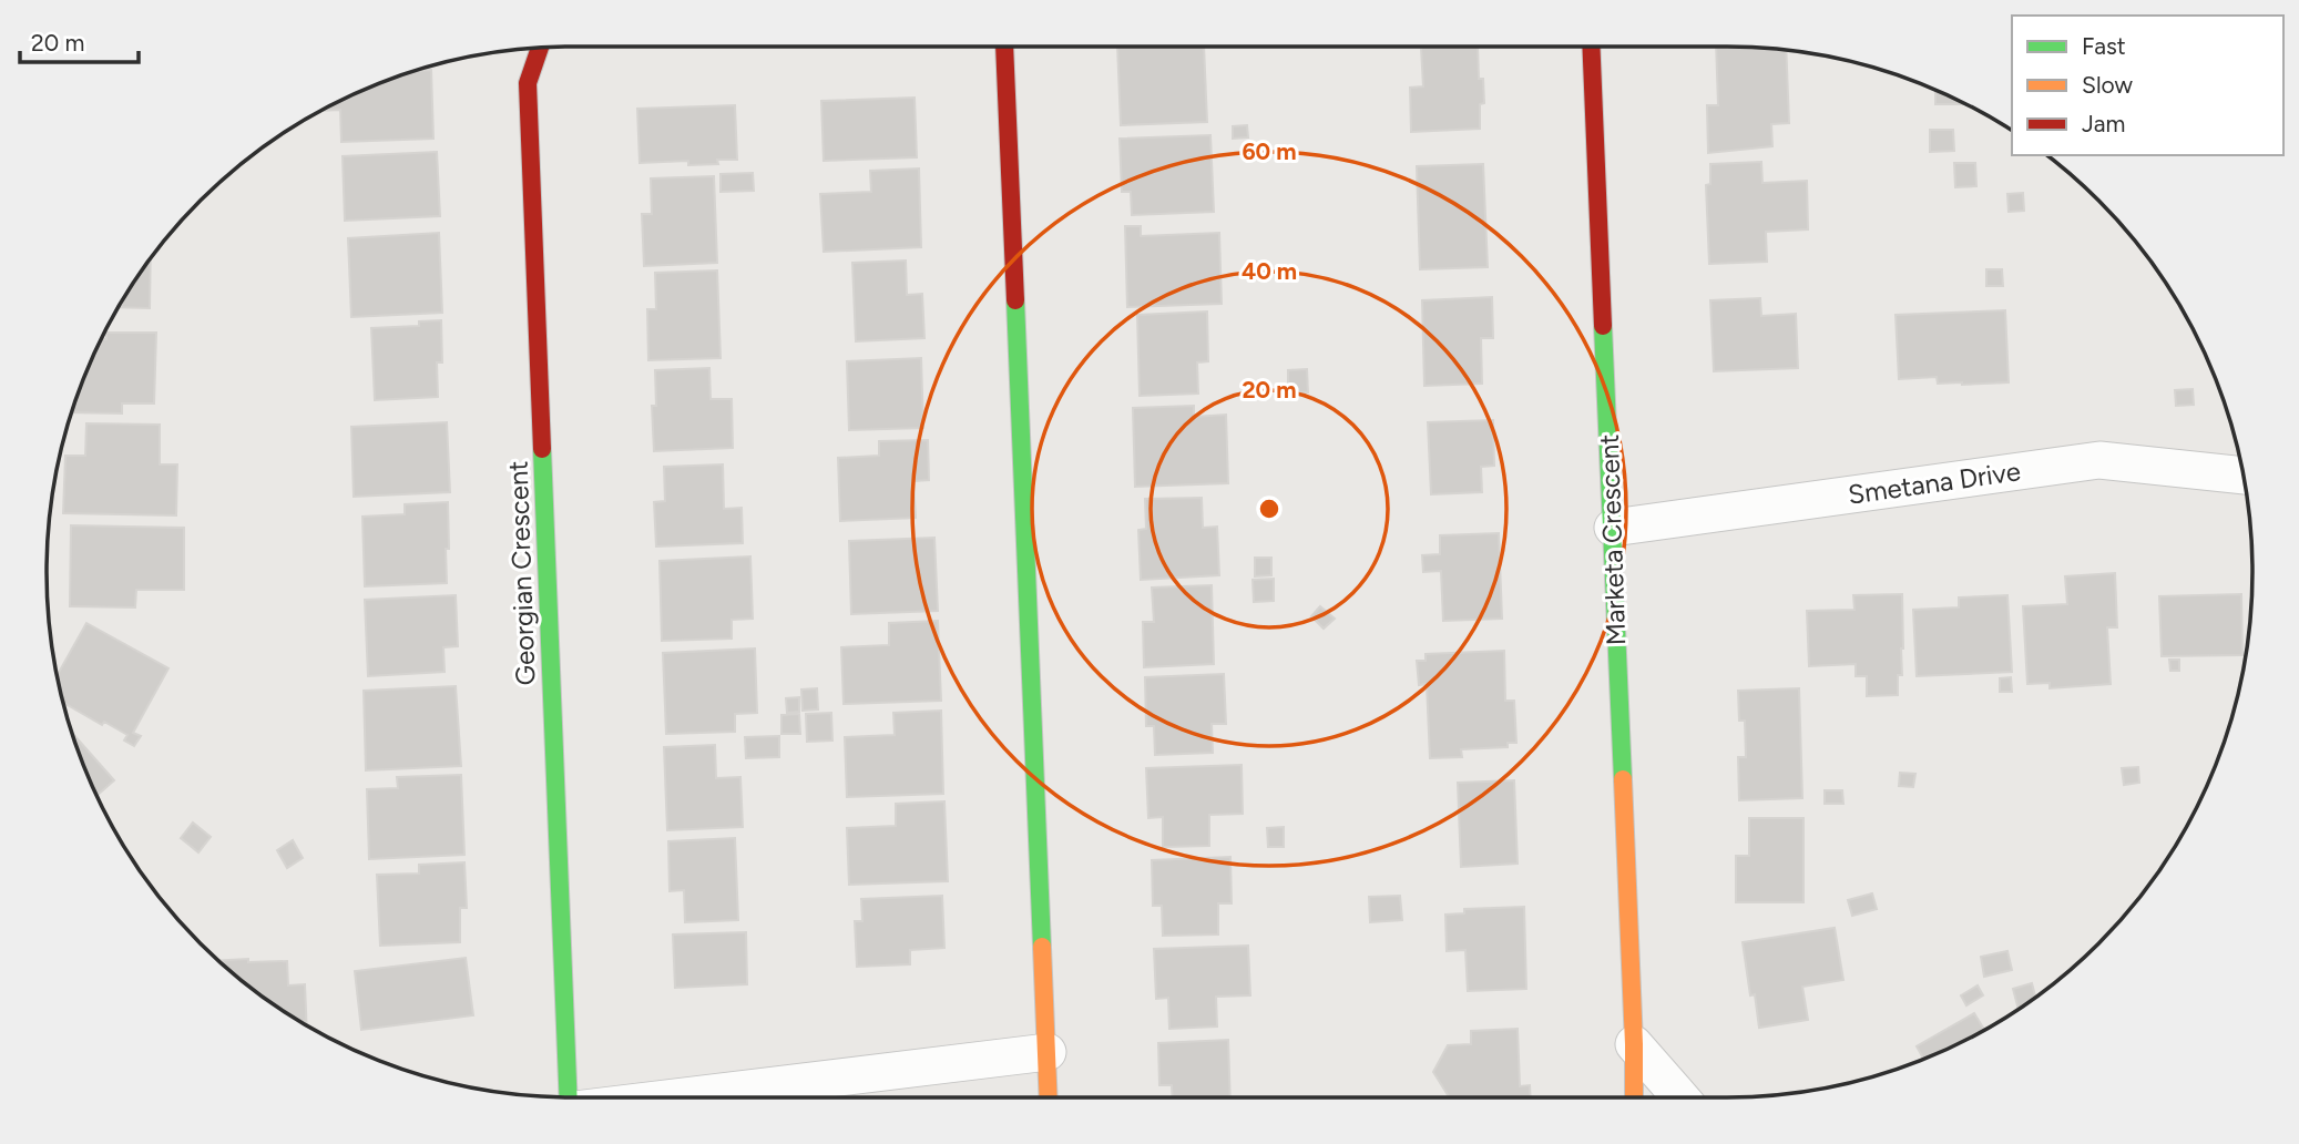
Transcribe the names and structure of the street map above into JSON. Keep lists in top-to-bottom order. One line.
{"streets":{"street":["Smetana Drive","Marketa Crescent","Georgian Crescent"]},"crossings":[["Smetana Drive","Marketa Crescent"]],"legend":["Fast","Slow","Jam"],"scale_bar":"20 m","rings":["60 m","40 m","20 m"]}
